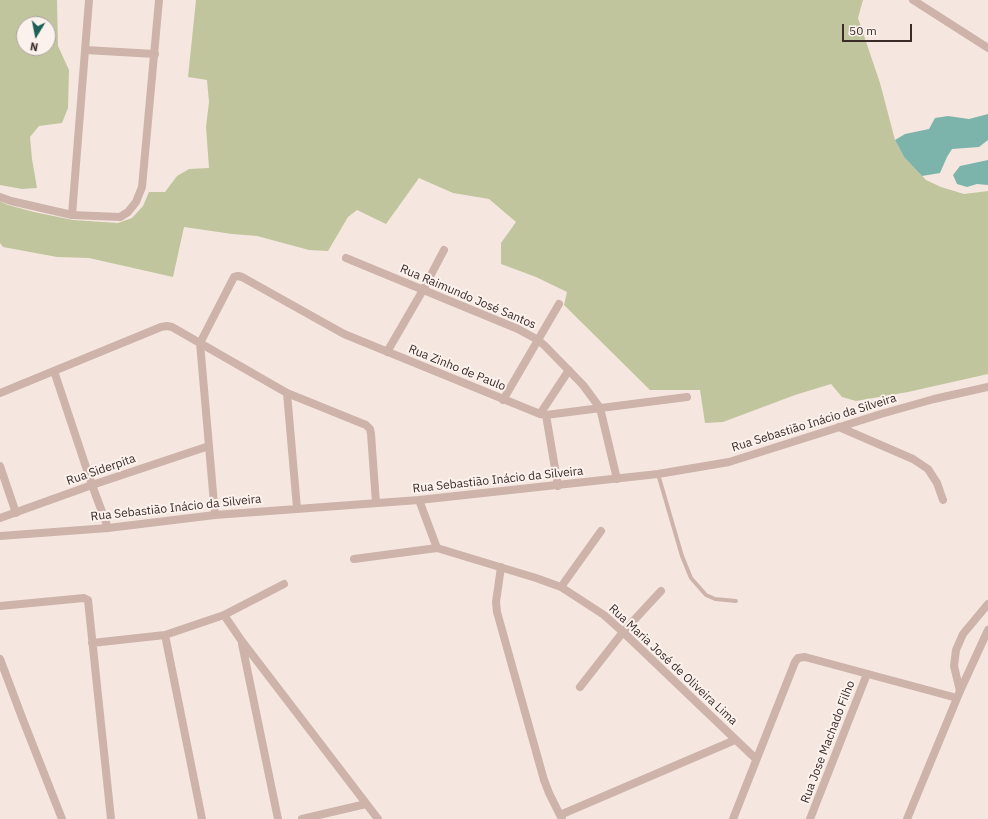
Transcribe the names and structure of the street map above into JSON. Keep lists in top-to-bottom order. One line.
{"streets":{"street":["Rua Raimundo José Santos","Rua Zinho de Paulo","Rua Sebastião Inácio da Silveira","Rua Siderpita","Rua Maria José de Oliveira Lima","Rua Jose Machado Filho"]},"crossings":[["Rua Raimundo José Santos","Rua Zinho de Paulo"],["Rua Raimundo José Santos","Rua Sebastião Inácio da Silveira"]],"scale_bar":"50 m","north":"bottom"}
